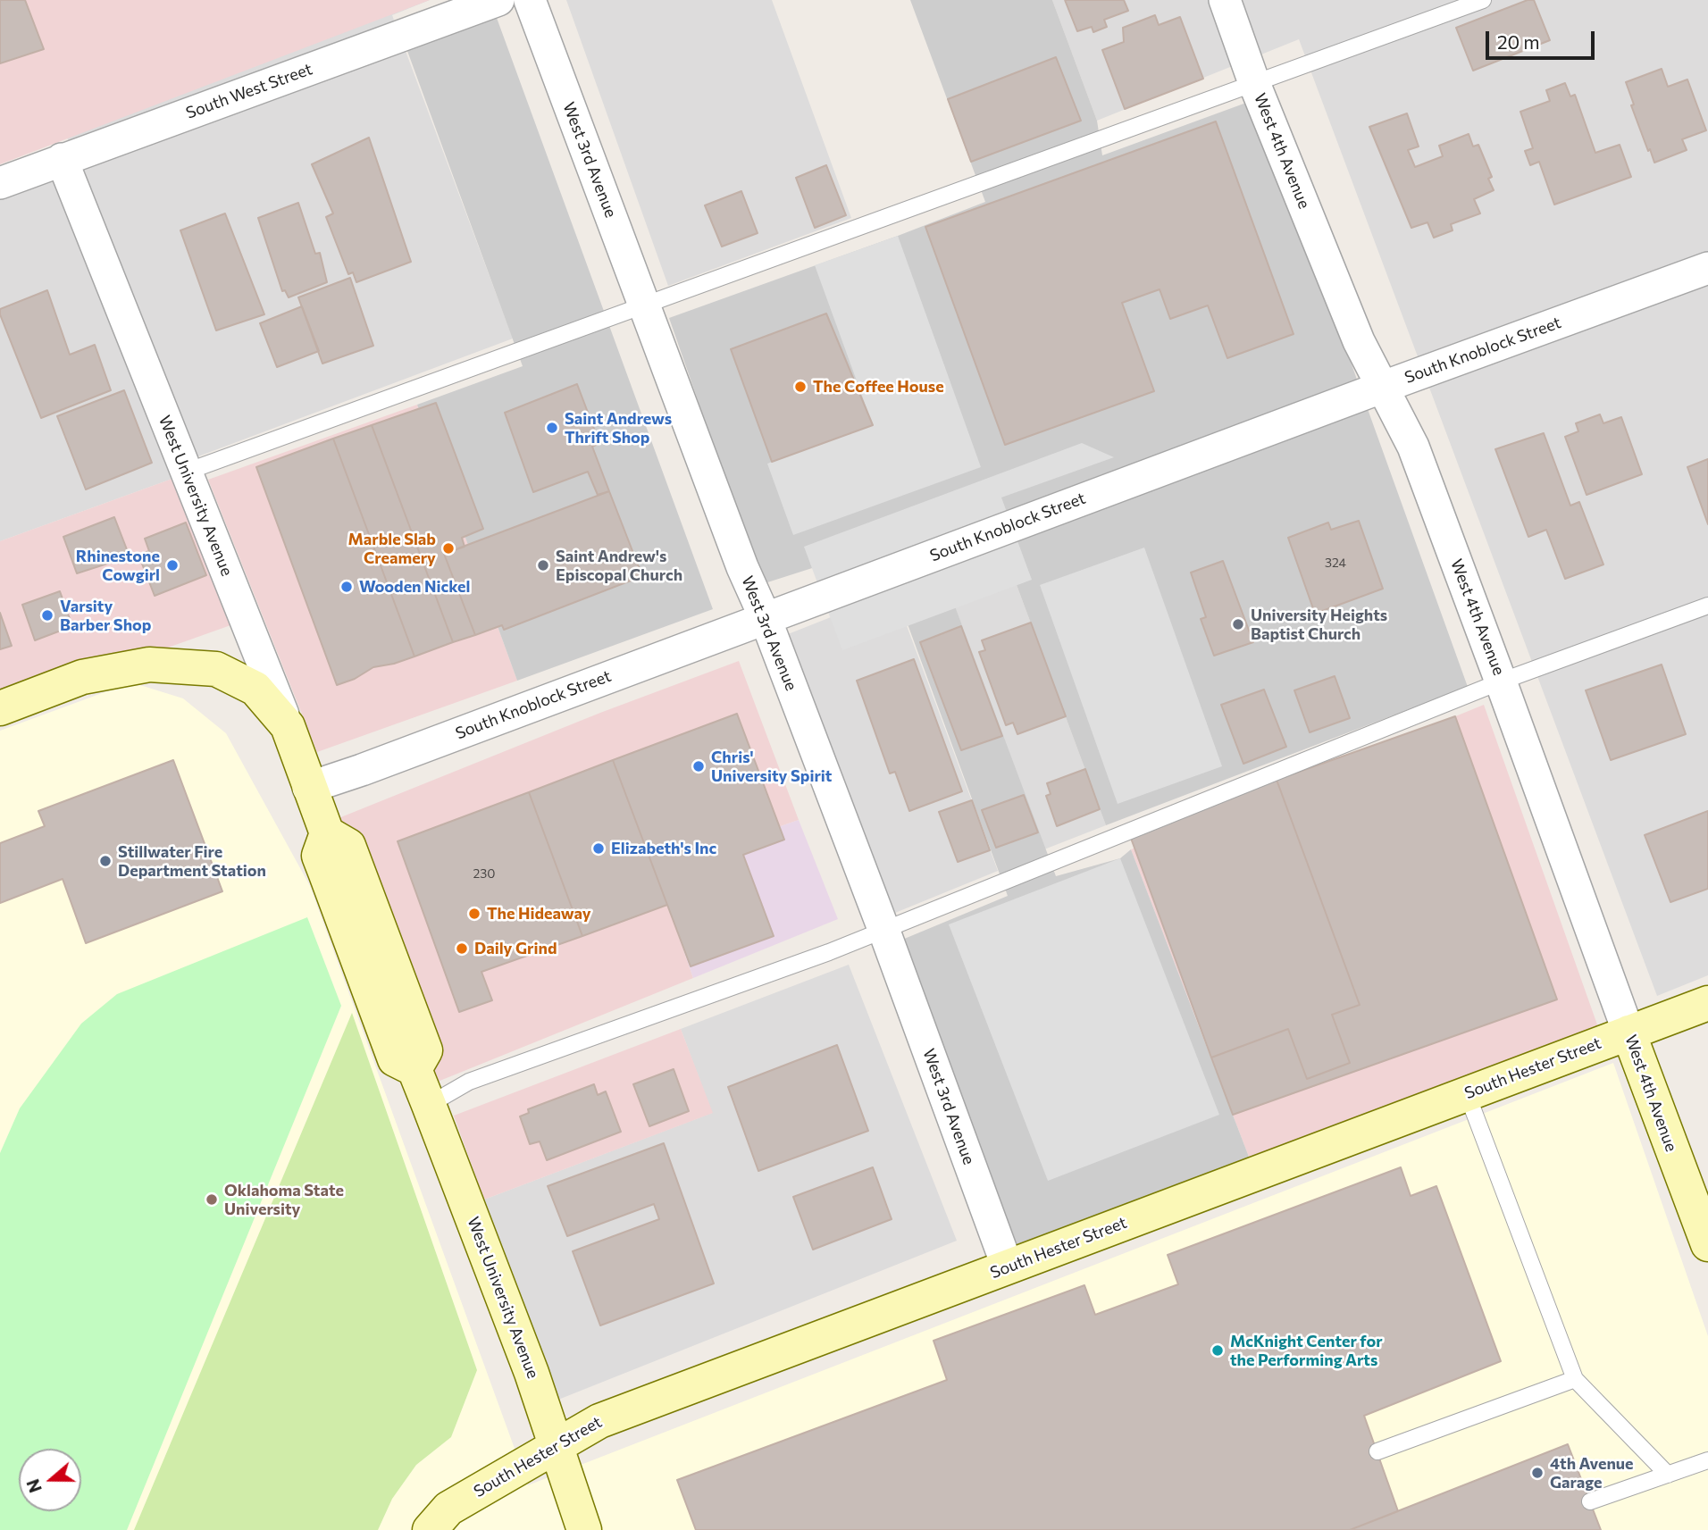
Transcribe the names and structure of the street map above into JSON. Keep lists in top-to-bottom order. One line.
{"streets":{"street":["South West Street","West 4th Avenue","West 3rd Avenue","South Knoblock Street","West University Avenue","South Hester Street"]},"crossings":[["South West Street","West University Avenue"],["West 4th Avenue","South Knoblock Street"],["West 4th Avenue","South Hester Street"],["West 3rd Avenue","South Knoblock Street"],["West 3rd Avenue","South Hester Street"],["South Knoblock Street","West University Avenue"],["West University Avenue","South Hester Street"]],"places":["The Coffee House","Saint Andrews Thrift Shop","Marble Slab Creamery","Rhinestone Cowgirl","Saint Andrew's Episcopal Church","Wooden Nickel","Varsity Barber Shop","University Heights Baptist Church","Chris' University Spirit","Elizabeth's Inc","Stillwater Fire Department Station","The Hideaway","Daily Grind","Oklahoma State University","McKnight Center for the Performing Arts","4th Avenue Garage"],"house_numbers":["324","230"],"scale_bar":"20 m","north":"left"}
